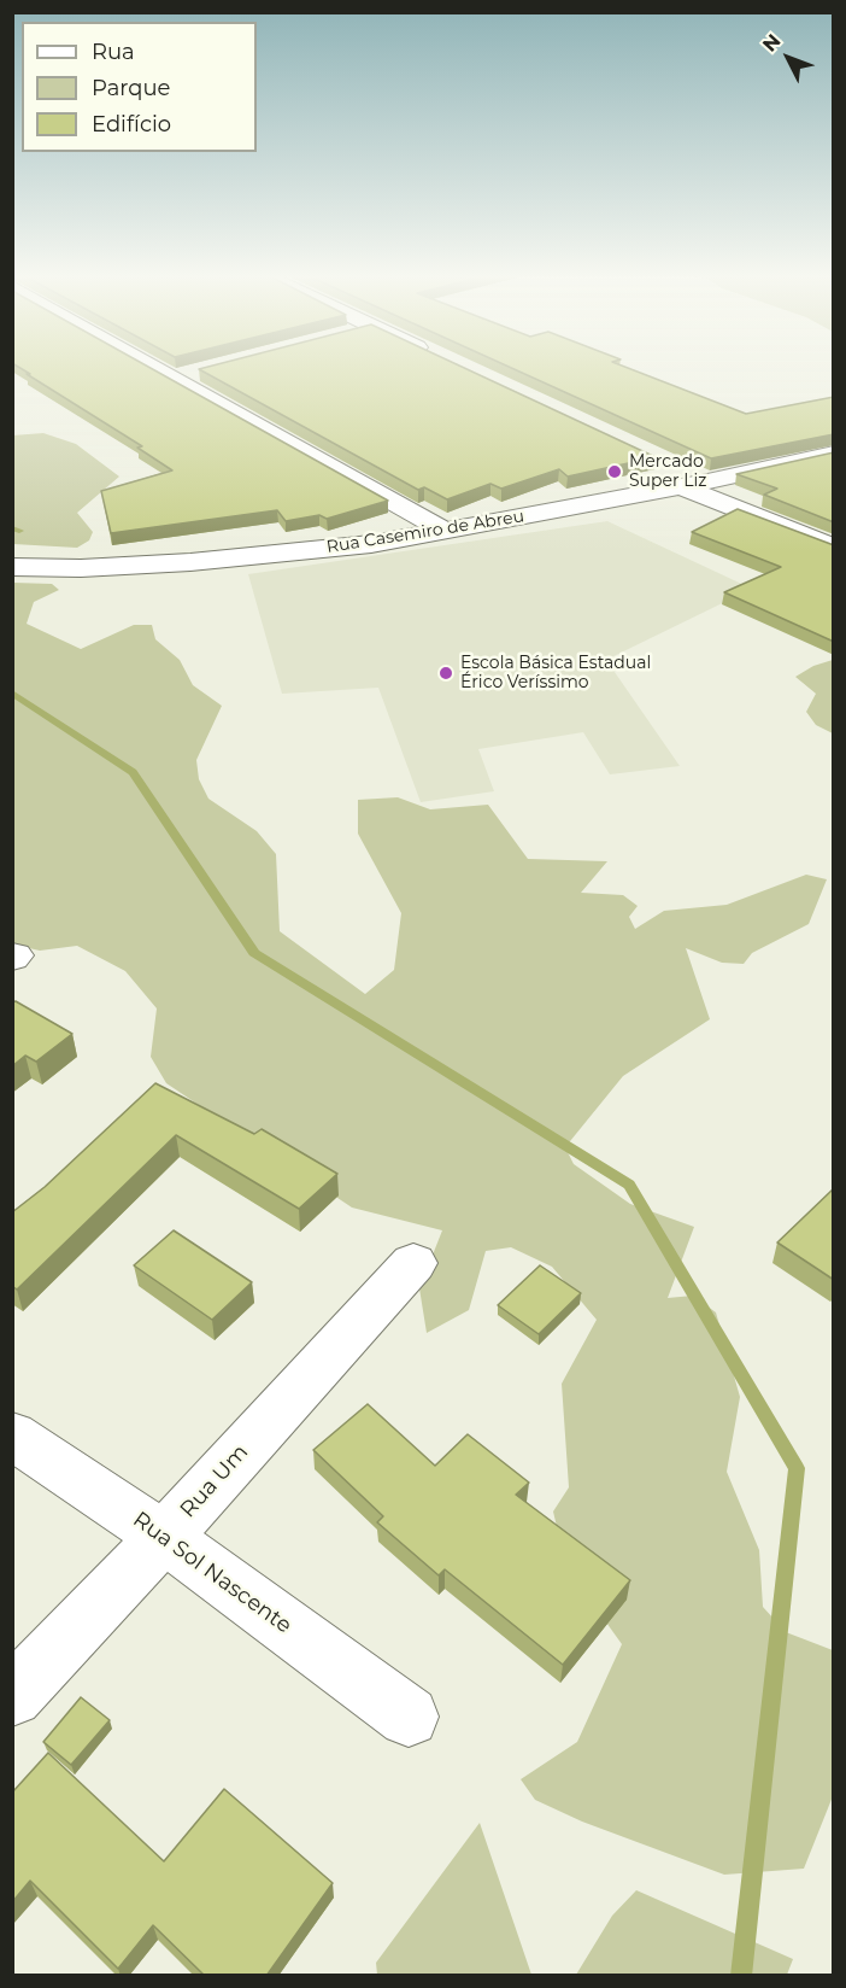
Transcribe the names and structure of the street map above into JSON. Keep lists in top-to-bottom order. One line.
{"streets":{"street":["Rua Casemiro de Abreu","Rua Um","Rua Sol Nascente"]},"crossings":[["Rua Um","Rua Sol Nascente"]],"places":["Mercado Super Liz","Escola Básica Estadual Érico Veríssimo"],"legend":["Rua","Parque","Edifício"],"north":"top left"}
